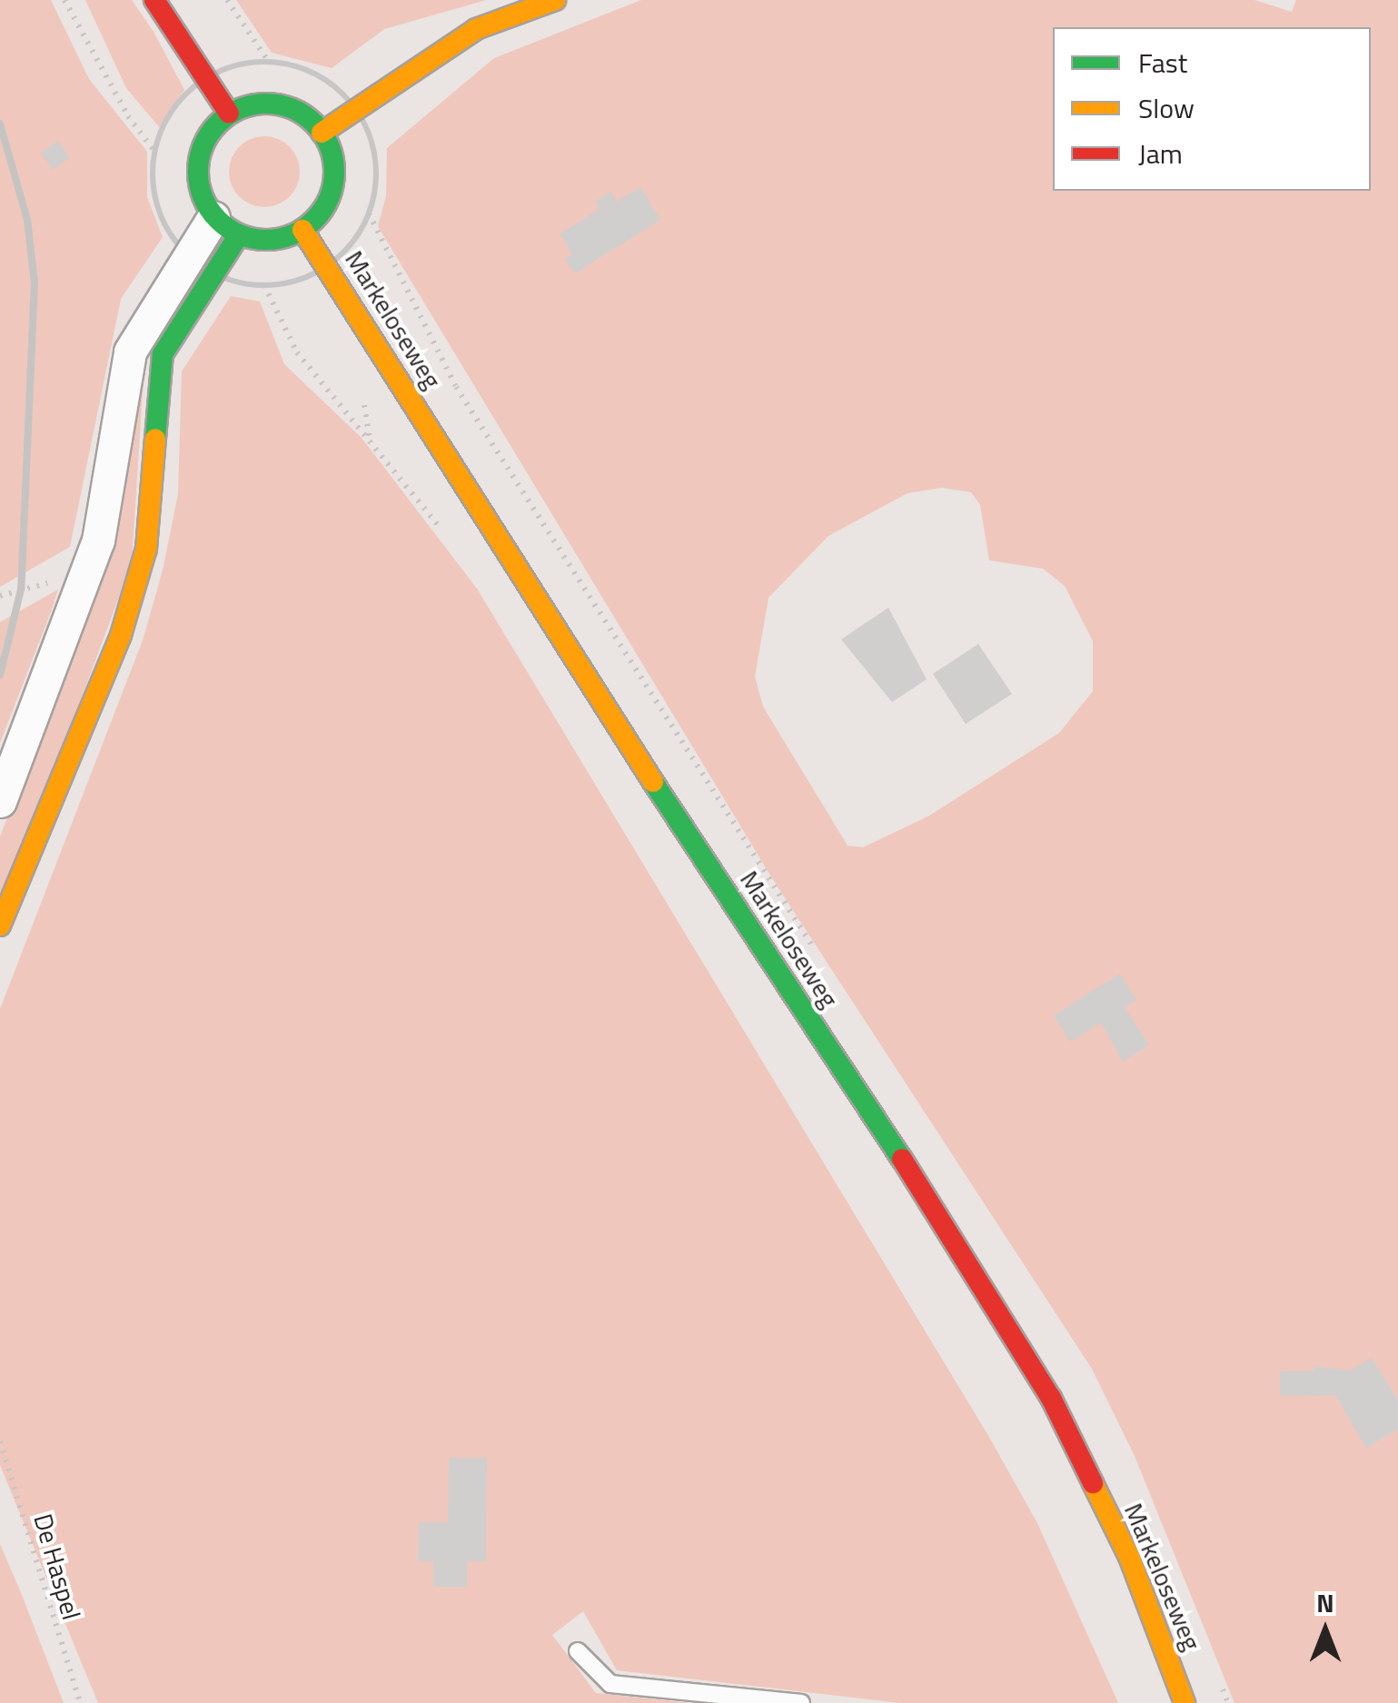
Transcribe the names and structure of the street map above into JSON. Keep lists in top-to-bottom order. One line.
{"streets":{"main road":["Markeloseweg"],"path":["De Haspel"]},"legend":["Fast","Slow","Jam"],"north":"top"}
